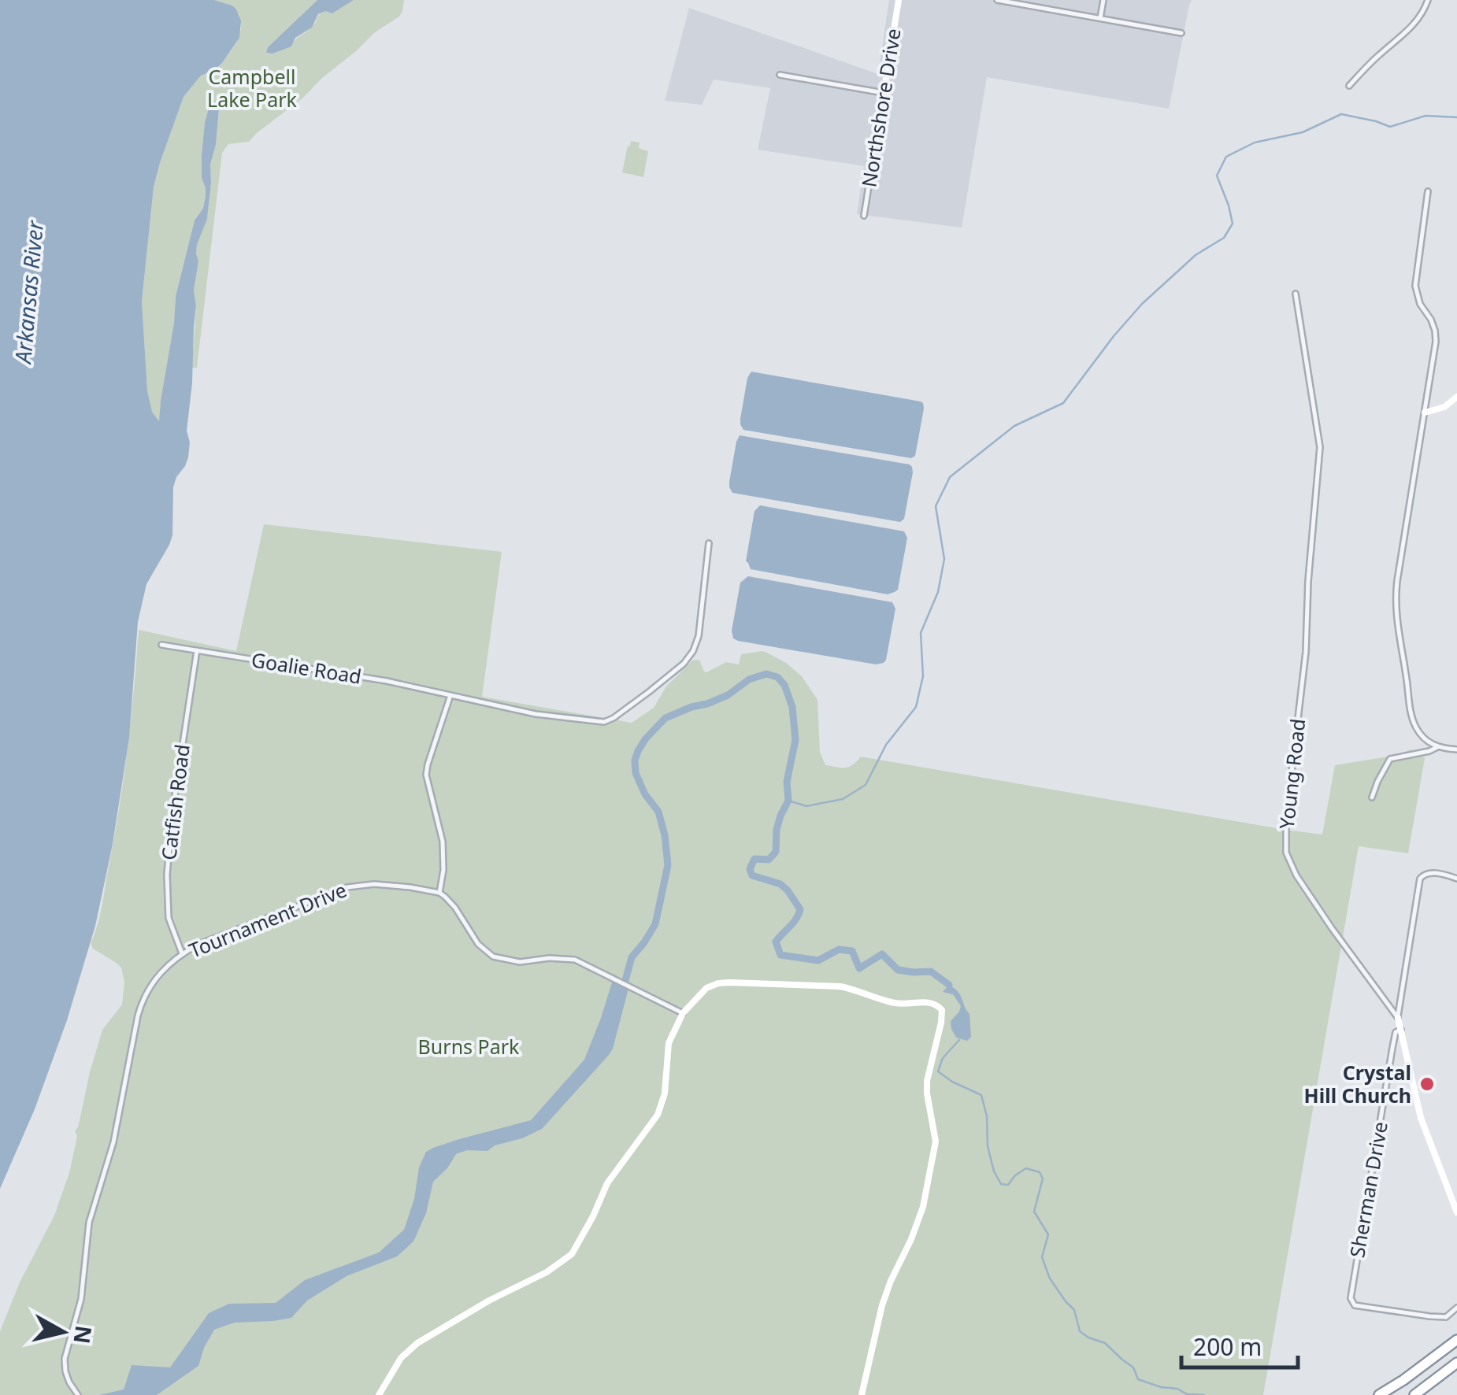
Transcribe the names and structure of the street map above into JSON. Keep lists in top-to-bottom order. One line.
{"streets":{"street":["Northshore Drive","Goalie Road","Young Road","Catfish Road","Tournament Drive","Sherman Drive"]},"crossings":[["Goalie Road","Catfish Road"],["Young Road","Sherman Drive"],["Catfish Road","Tournament Drive"]],"water":["Arkansas River"],"parks":["Campbell Lake Park","Burns Park"],"places":["Crystal Hill Church"],"scale_bar":"200 m","north":"right"}
